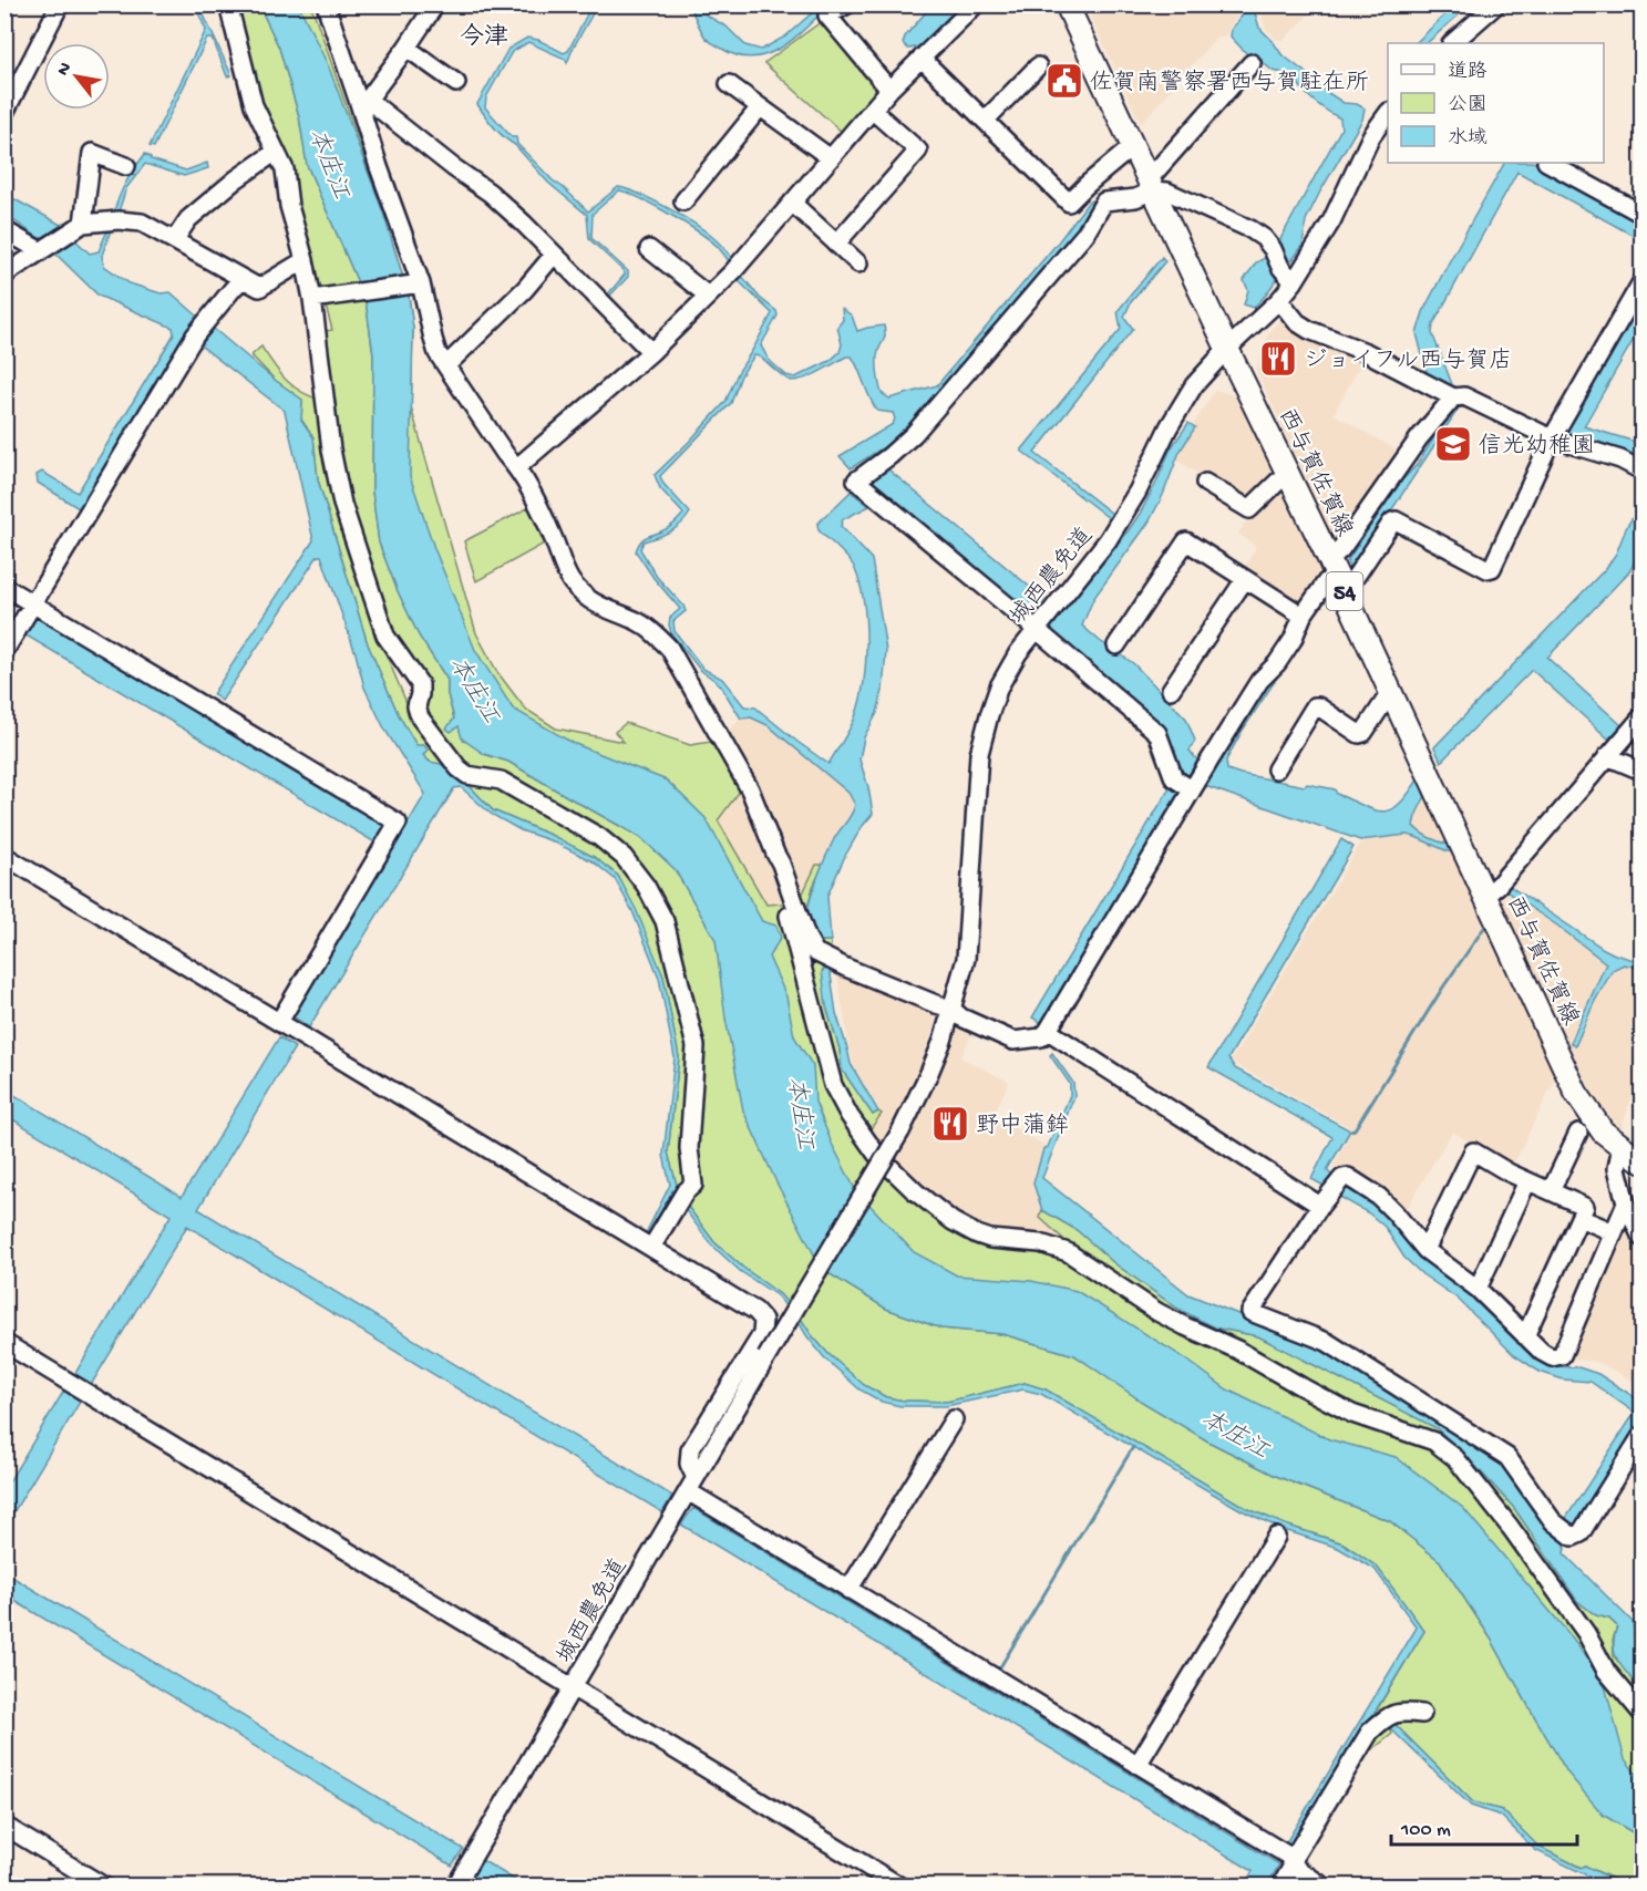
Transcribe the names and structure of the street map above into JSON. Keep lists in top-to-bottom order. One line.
{"streets":{"main road":["西与賀佐賀線","54"],"street":["城西農免道"]},"crossings":[["西与賀佐賀線","城西農免道"]],"districts":["今津"],"water":["本庄江"],"places":{"public building":["佐賀南警察署西与賀駐在所"],"restaurant":["ジョイフル西与賀店","野中蒲鉾"],"school or university":["信光幼稚園"]},"legend":["道路","公園","水域"],"scale_bar":"100 m","north":"top left"}
